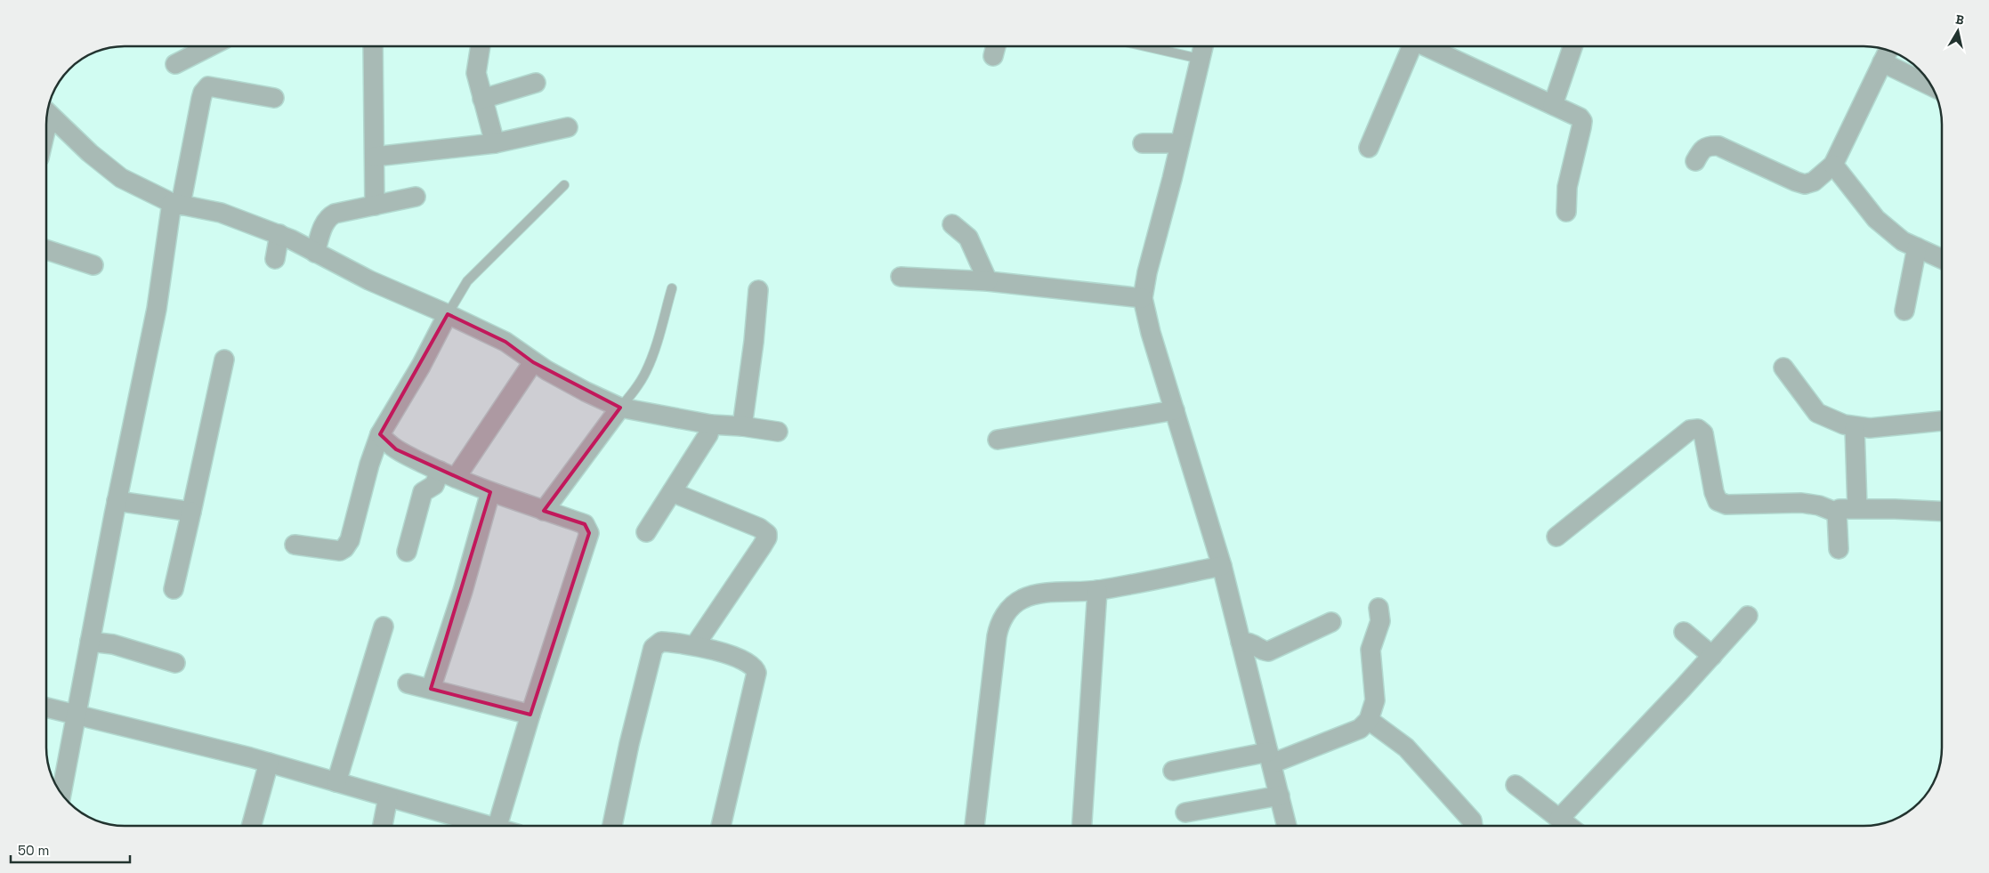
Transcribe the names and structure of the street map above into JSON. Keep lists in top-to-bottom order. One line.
{"scale_bar":"50 m","north":"top"}
